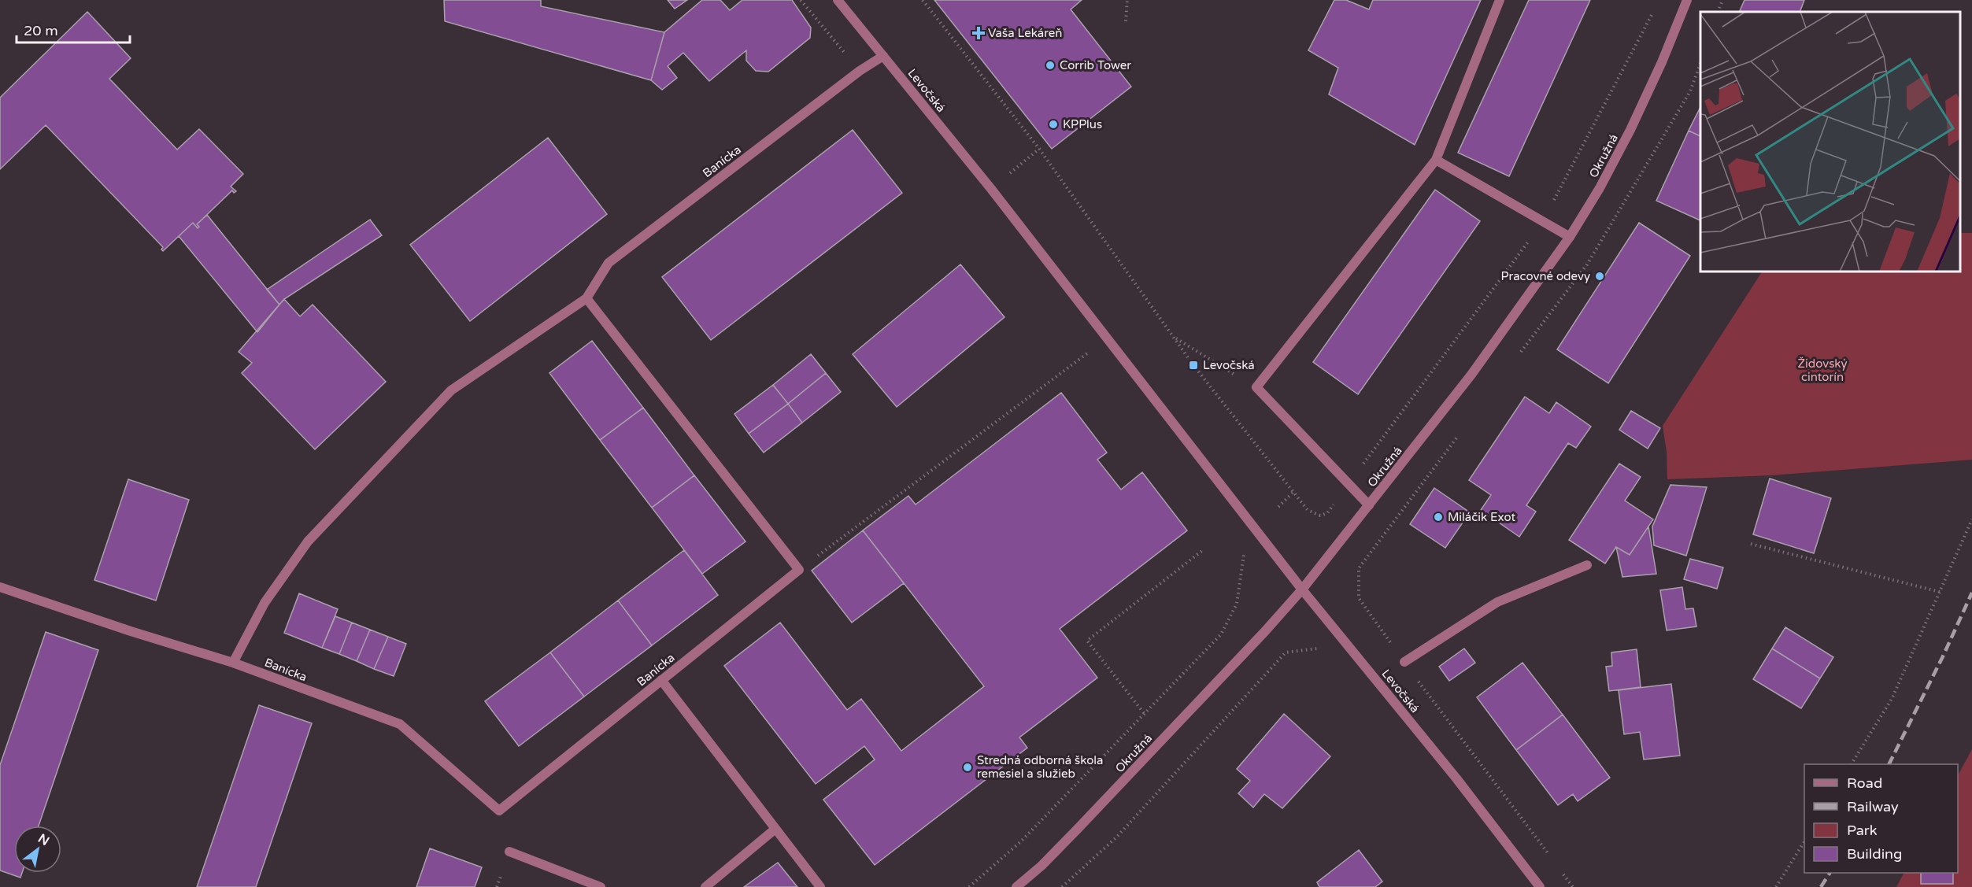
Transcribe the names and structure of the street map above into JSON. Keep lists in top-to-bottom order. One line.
{"streets":{"street":["Levočská","Okružná","Banícka"]},"crossings":[["Levočská","Okružná"],["Levočská","Banícka"]],"parks":["Židovský cintorín"],"places":{"health":["Vaša Lekáreň"],"other":["Corrib Tower","KPPlus","Pracovné odevy","Miláčik Exot","Stredná odborná škola remesiel a služieb"],"transit":["Levočská"]},"legend":["Road","Railway","Park","Building"],"scale_bar":"20 m","north":"top right"}
